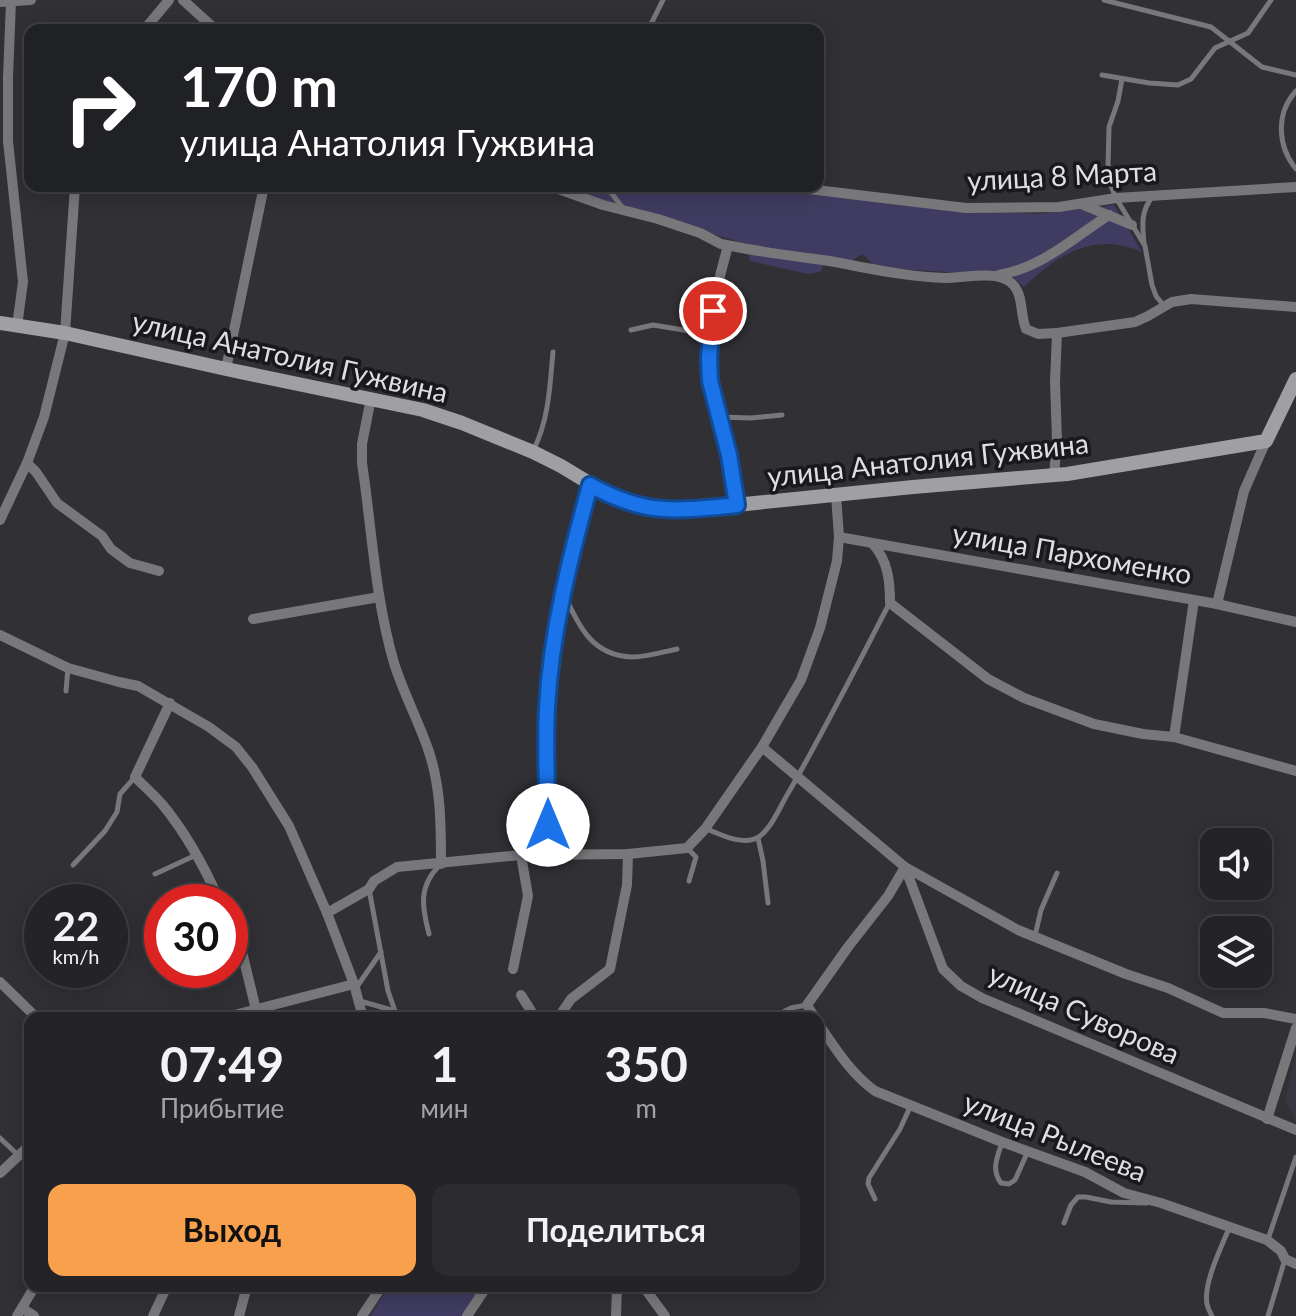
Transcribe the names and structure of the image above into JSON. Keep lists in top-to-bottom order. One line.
{"streets":{"street":["улица 8 Марта","улица Анатолия Гужвина","улица Пархоменко","улица Суворова","улица Рылеева"]},"page":{"turn":["170 m","улица Анатолия Гужвина"],"speed":"22 km/h","limit":"30","eta":["07:49","Прибытие","1","мин","350","m"],"buttons":["Выход","Поделиться"]}}
